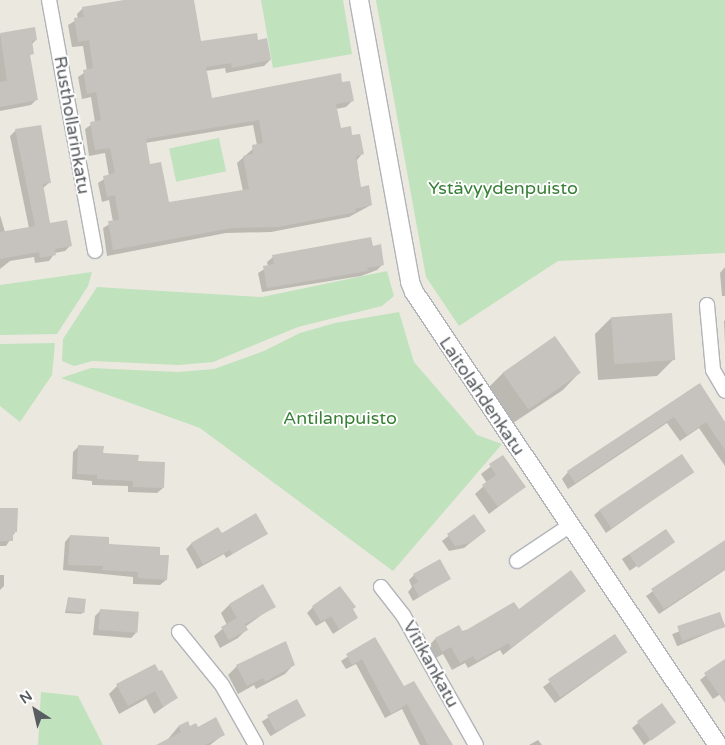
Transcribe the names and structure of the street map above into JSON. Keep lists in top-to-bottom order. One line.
{"streets":{"street":["Rusthollarinkatu","Laitolahdenkatu","Vitikankatu"]},"parks":["Ystävyydenpuisto","Antilanpuisto"],"north":"top left"}
